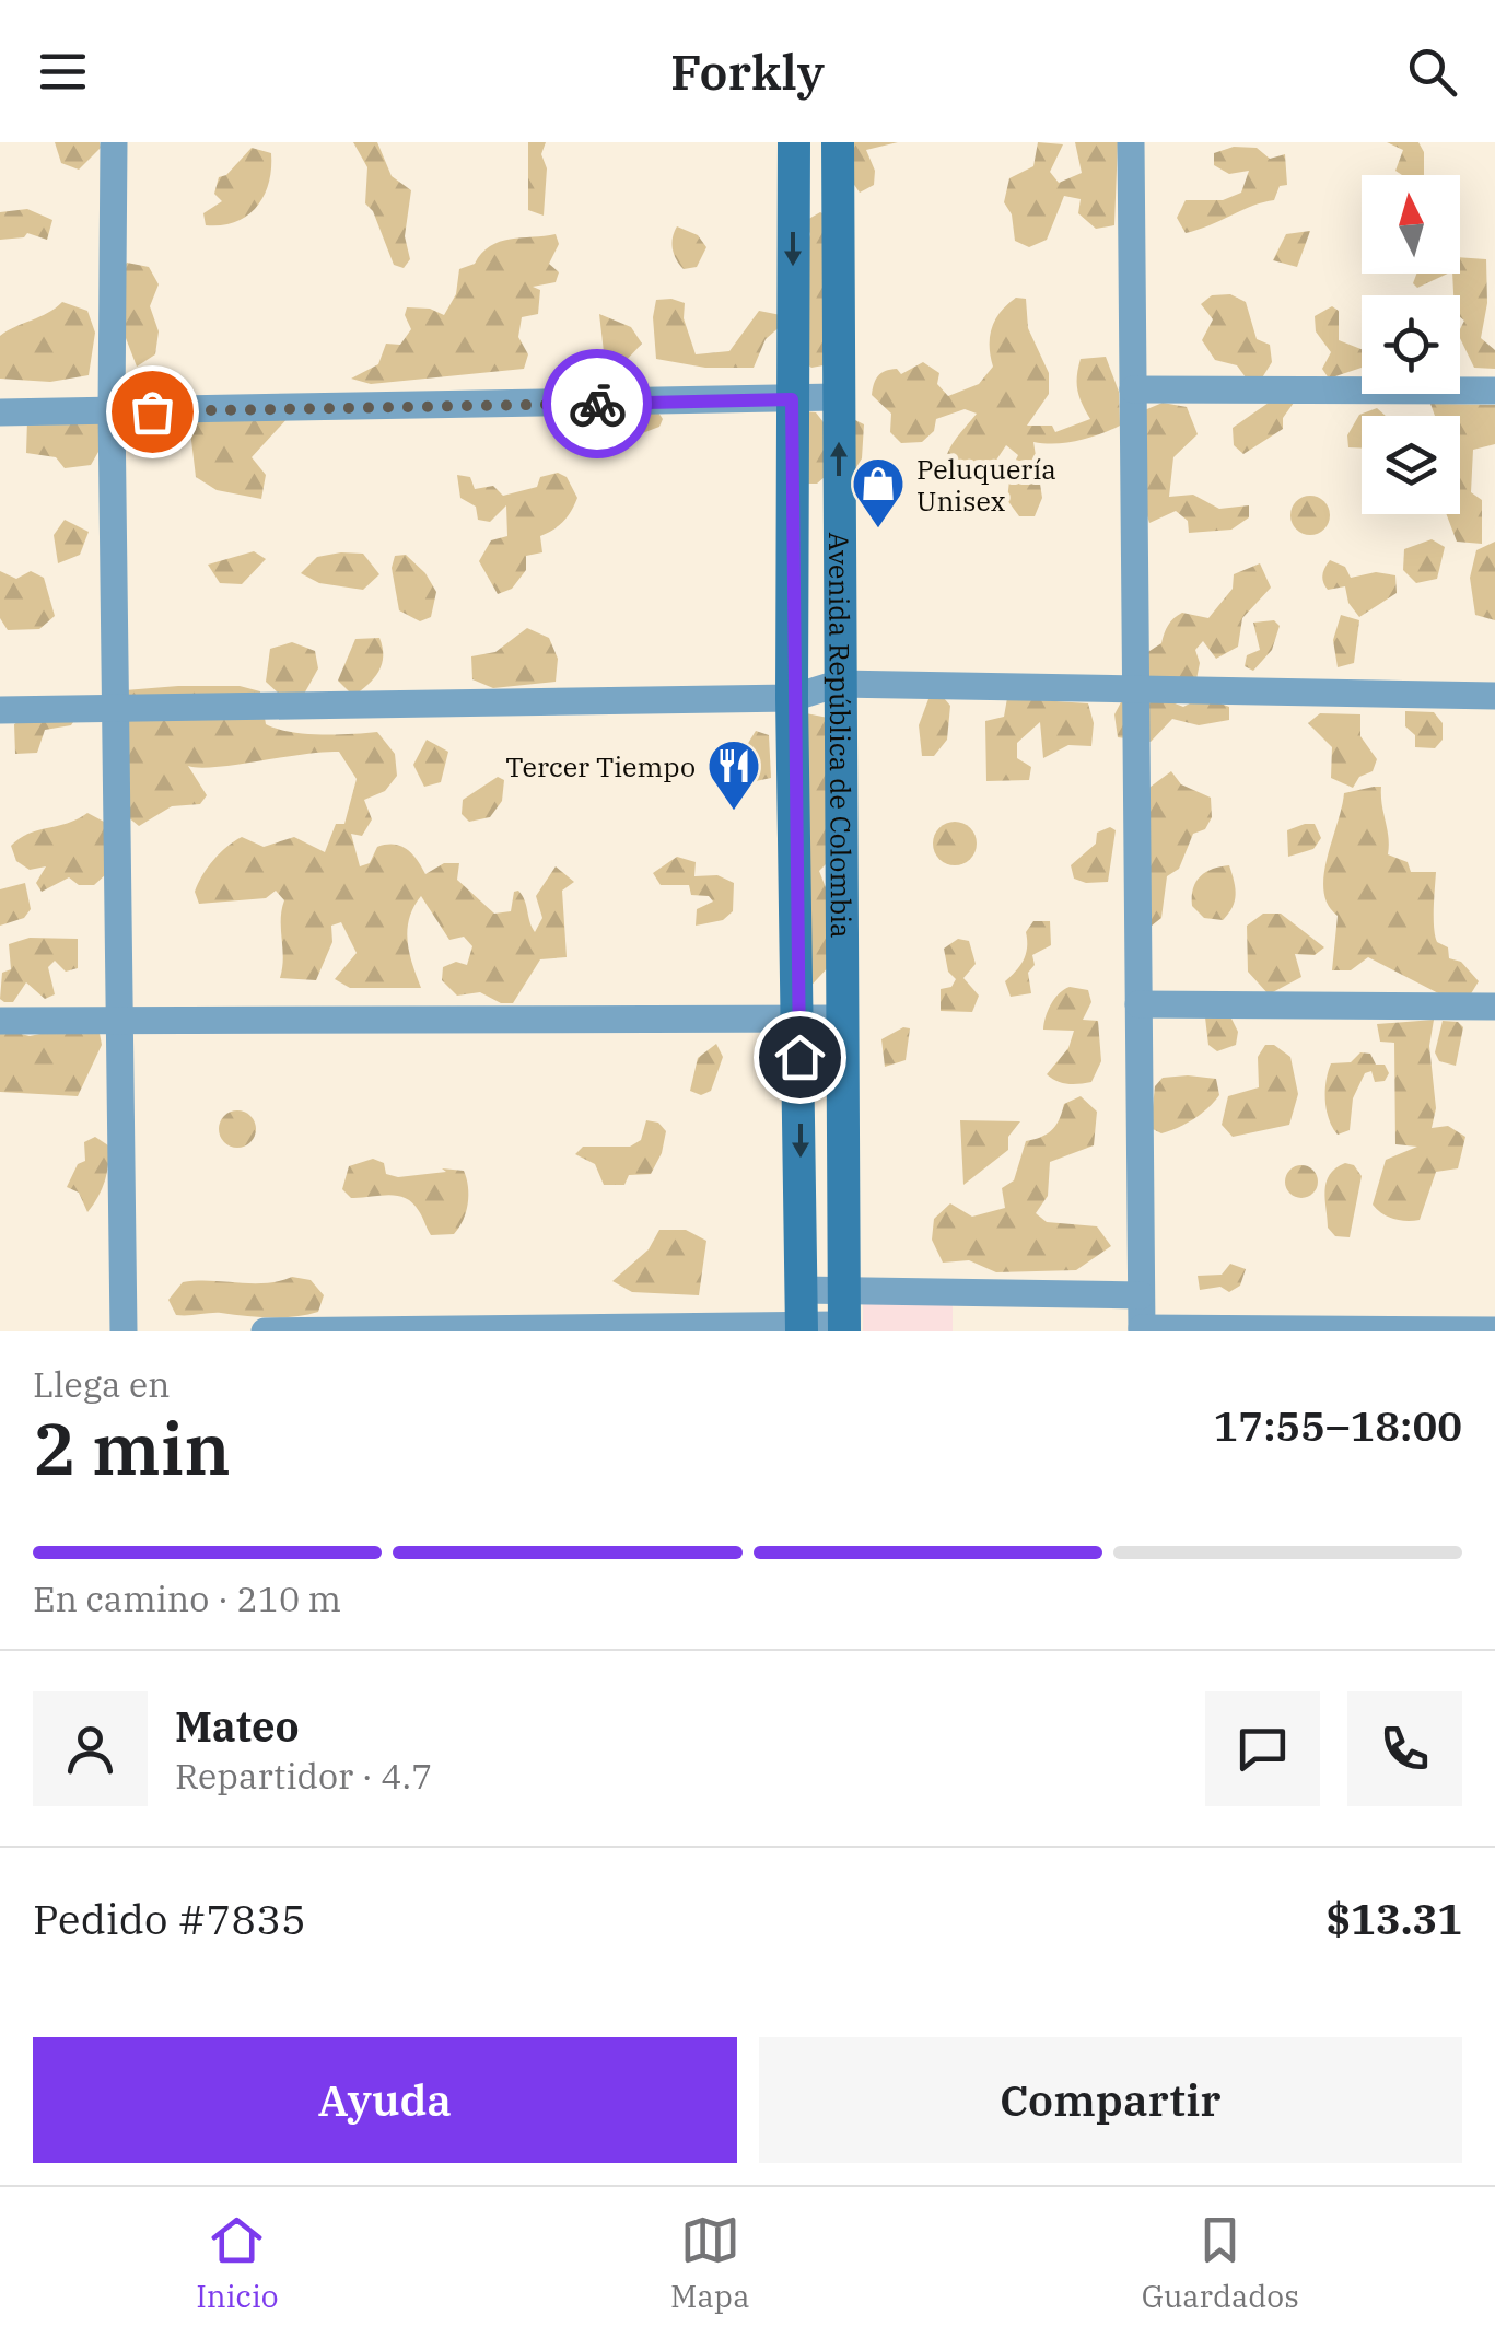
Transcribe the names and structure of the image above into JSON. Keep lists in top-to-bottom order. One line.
{"streets":{"street":["Avenida República de Colombia"]},"places":{"shop":["Peluquería Unisex"],"restaurant":["Tercer Tiempo"]},"north":"top","page":{"header":"Forkly","heading":["2 min","Llega en","17:55–18:00"],"panel":["Mateo","Repartidor · 4.7","Pedido #7835","$13.31"],"bar":"En camino · 210 m","buttons":["Ayuda","Compartir"],"tabs":["Inicio","Mapa","Guardados"]}}
